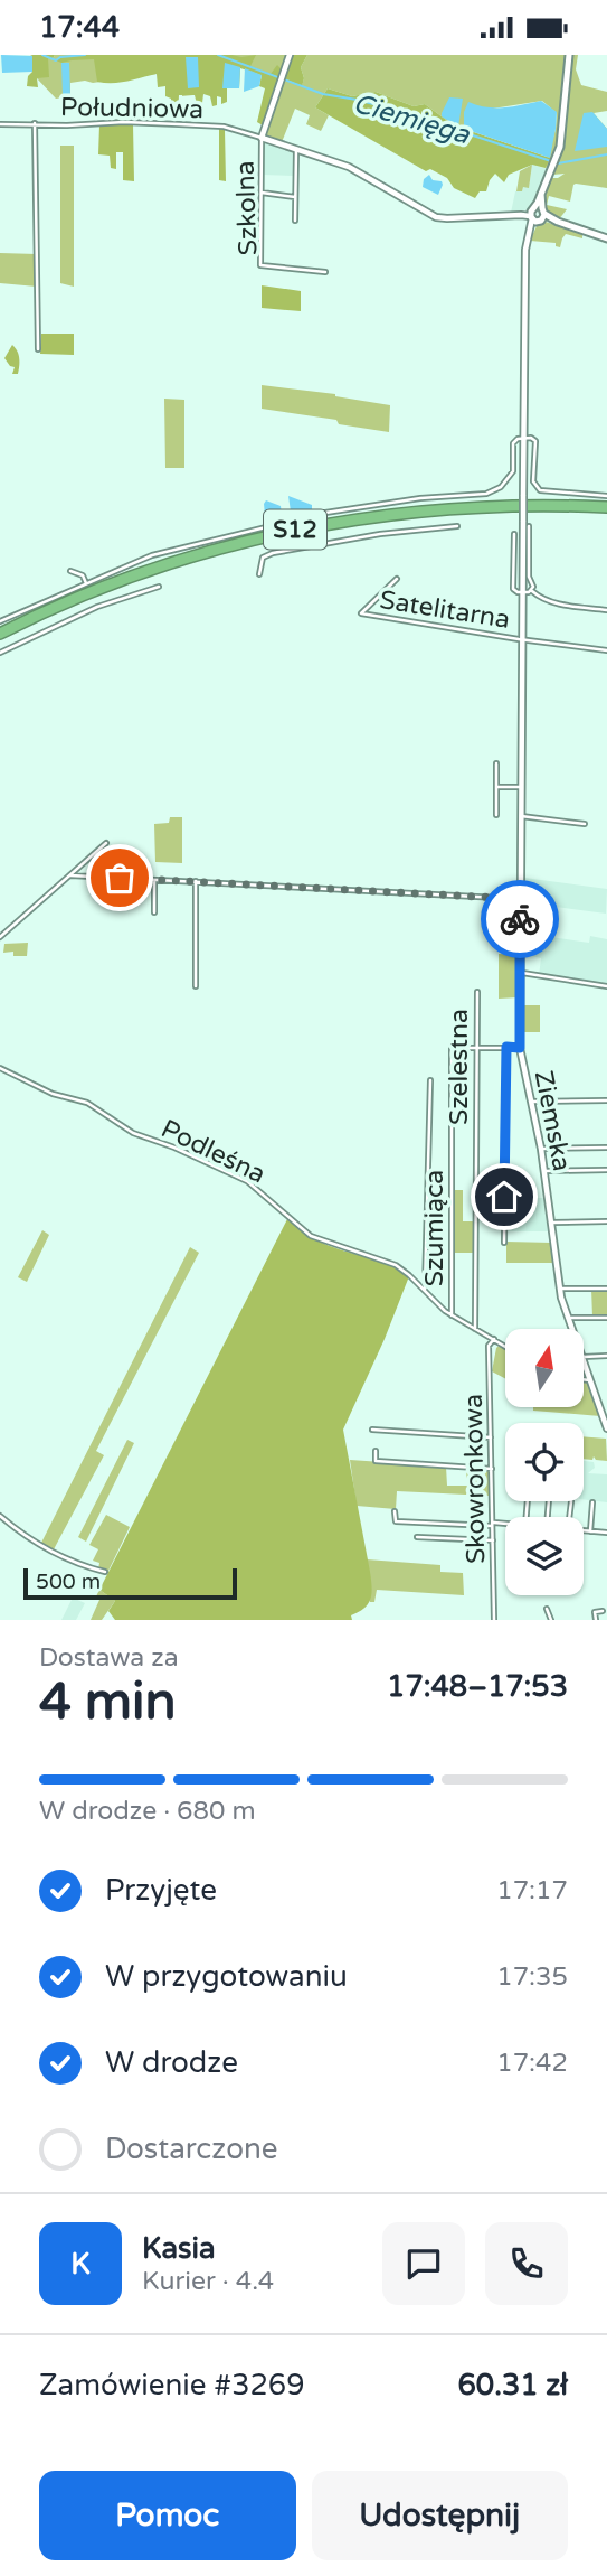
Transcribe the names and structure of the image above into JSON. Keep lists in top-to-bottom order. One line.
{"streets":{"highway":["S12"],"street":["Południowa","Szkolna","Satelitarna","Szelestna","Ziemska","Podleśna","Szumiąca","Skowronkowa"]},"crossings":[["Południowa","Szkolna"],["Satelitarna","Ziemska"],["Szelestna","Podleśna"],["Szelestna","Szumiąca"],["Podleśna","Szumiąca"],["Podleśna","Skowronkowa"]],"water":["Ciemięga"],"scale_bar":"500 m","north":"top","page":{"status":"17:44","scale":"500 m","heading":["4 min","Dostawa za","17:48–17:53"],"panel":["Kasia","Kurier · 4.4","Zamówienie #3269","60.31 zł"],"bar":"W drodze · 680 m","list":[["Przyjęte","17:17"],["W przygotowaniu","17:35"],["W drodze","17:42"],"Dostarczone"],"round":"K","buttons":["Pomoc","Udostępnij"]}}
